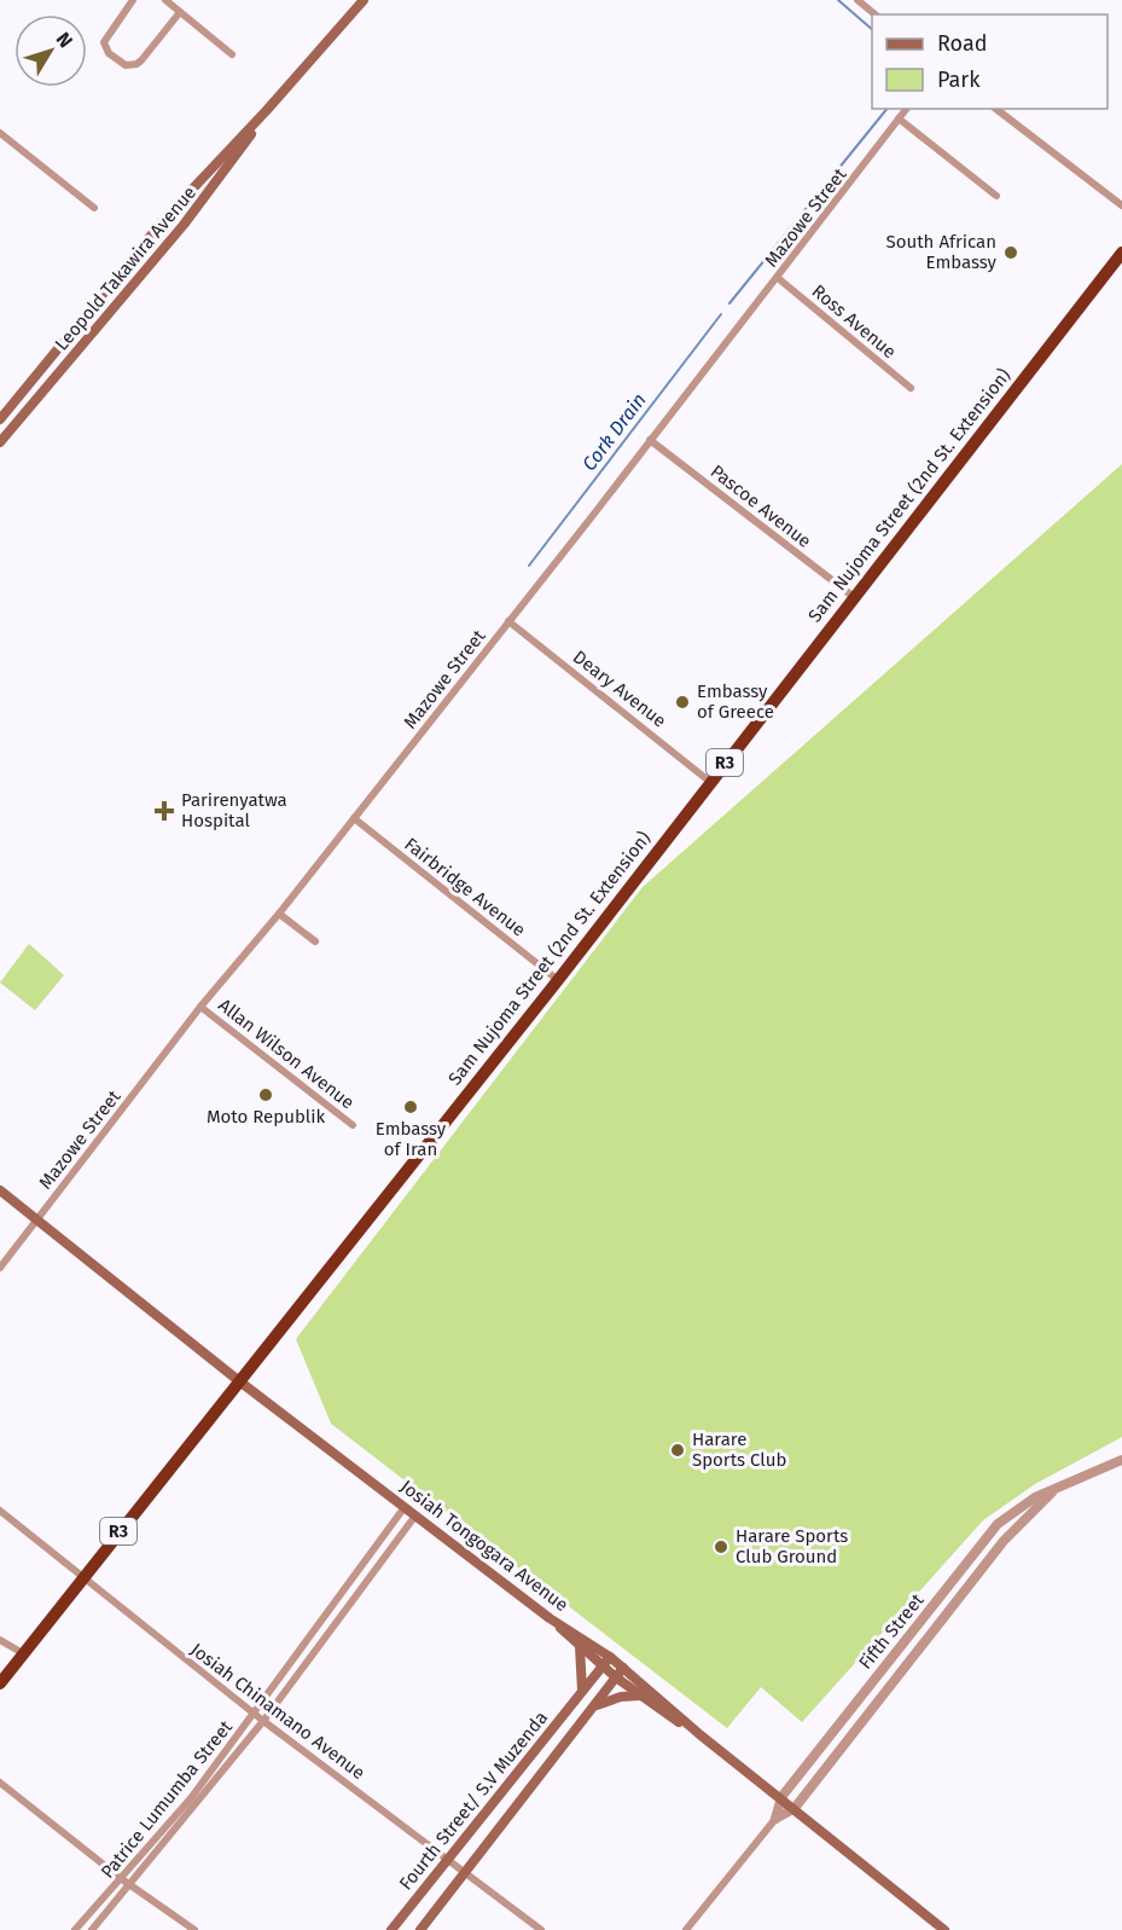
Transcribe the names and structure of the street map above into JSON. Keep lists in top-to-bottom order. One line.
{"streets":{"highway":["Sam Nujoma Street (2nd St. Extension)","R3"],"main road":["Leopold Takawira Avenue","Josiah Tongogara Avenue","Fourth Street/ S.V Muzenda"],"street":["Mazowe Street","Ross Avenue","Pascoe Avenue","Deary Avenue","Fairbridge Avenue","Allan Wilson Avenue","Fifth Street","Josiah Chinamano Avenue","Patrice Lumumba Street"]},"crossings":[["Mazowe Street","Ross Avenue"],["Mazowe Street","Pascoe Avenue"],["Mazowe Street","Deary Avenue"],["Mazowe Street","Fairbridge Avenue"],["Mazowe Street","Allan Wilson Avenue"],["Mazowe Street","Josiah Tongogara Avenue"],["Sam Nujoma Street (2nd St. Extension)","Pascoe Avenue"],["Sam Nujoma Street (2nd St. Extension)","Deary Avenue"],["Sam Nujoma Street (2nd St. Extension)","Fairbridge Avenue"],["Sam Nujoma Street (2nd St. Extension)","Josiah Tongogara Avenue"],["Sam Nujoma Street (2nd St. Extension)","Josiah Chinamano Avenue"],["Josiah Tongogara Avenue","Fifth Street"],["Josiah Tongogara Avenue","Patrice Lumumba Street"],["Josiah Tongogara Avenue","Fourth Street/ S.V Muzenda"],["Josiah Chinamano Avenue","Patrice Lumumba Street"],["Josiah Chinamano Avenue","Fourth Street/ S.V Muzenda"]],"water":["Cork Drain"],"places":{"other":["South African Embassy","Embassy of Greece","Moto Republik","Embassy of Iran","Harare Sports Club","Harare Sports Club Ground"],"health":["Parirenyatwa Hospital"]},"legend":["Road","Park"],"north":"top right"}
